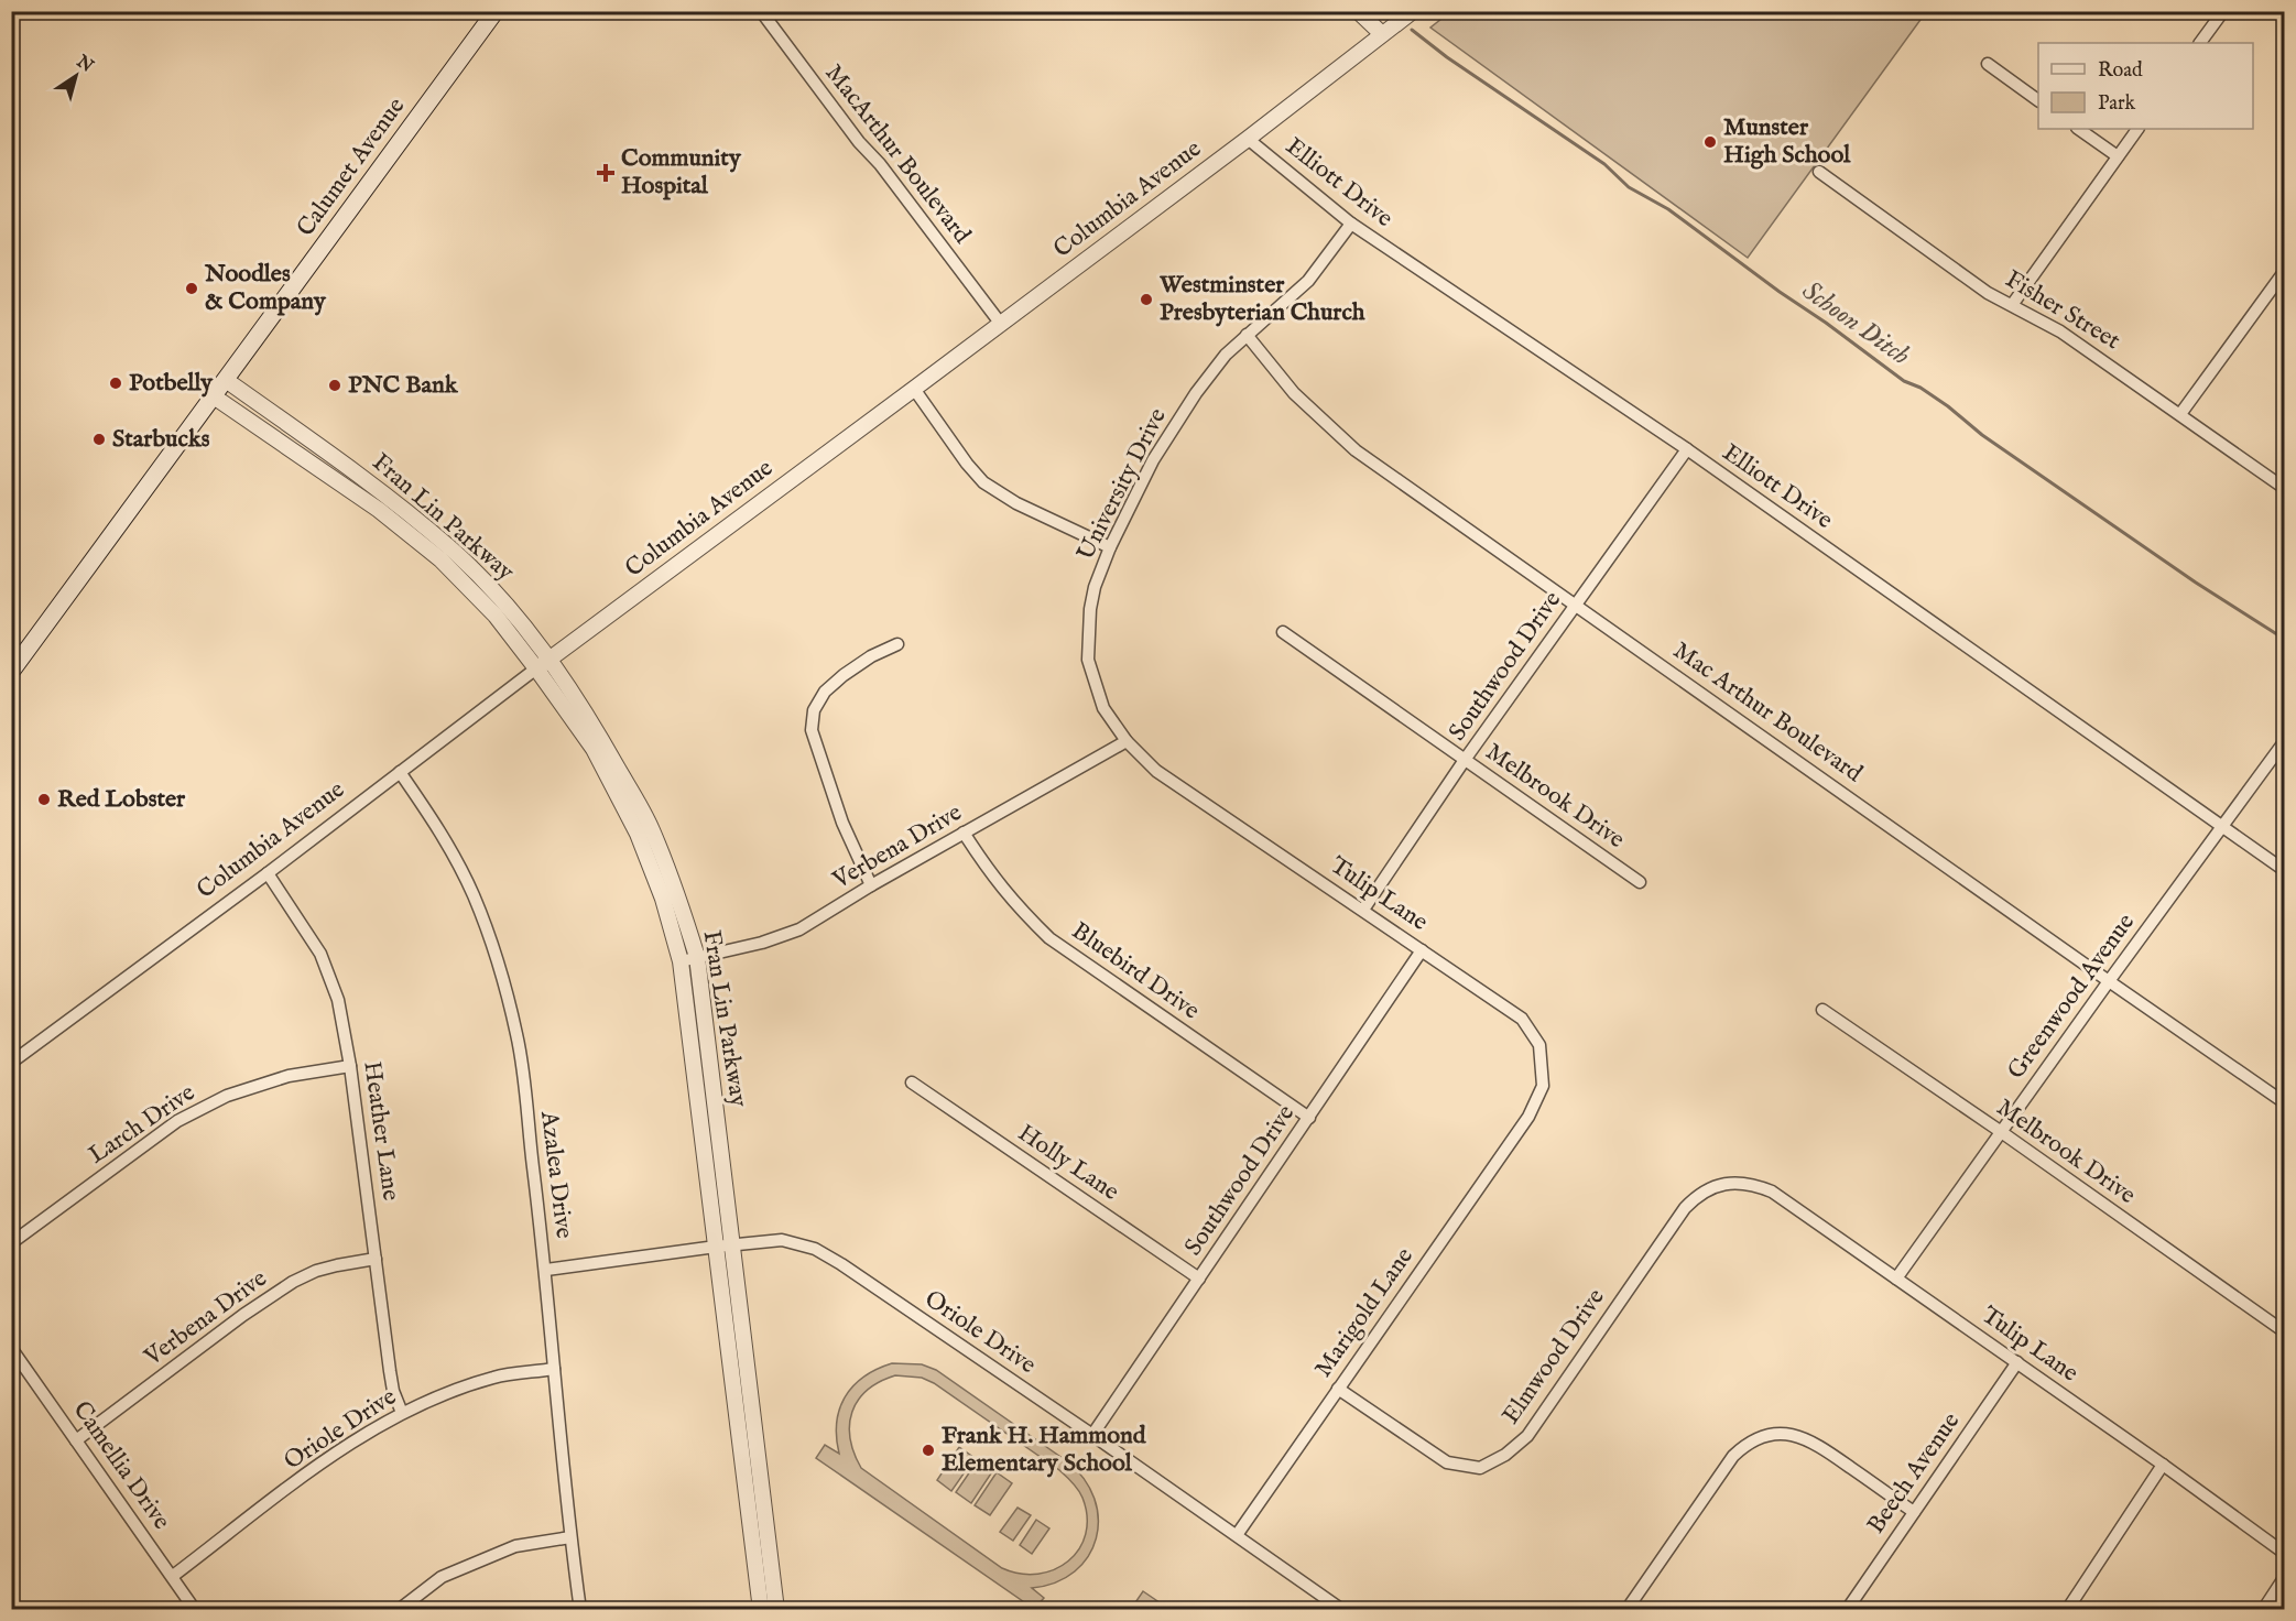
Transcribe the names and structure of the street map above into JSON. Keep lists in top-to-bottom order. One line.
{"streets":{"main road":["Calumet Avenue"],"street":["MacArthur Boulevard","Elliott Drive","Columbia Avenue","Fisher Street","University Drive","Fran Lin Parkway","Southwood Drive","Mac Arthur Boulevard","Melbrook Drive","Verbena Drive","Tulip Lane","Bluebird Drive","Greenwood Avenue","Larch Drive","Heather Lane","Holly Lane","Azalea Drive","Marigold Lane","Oriole Drive","Elmwood Drive","Camellia Drive","Beech Avenue"]},"crossings":[["MacArthur Boulevard","Columbia Avenue"],["Calumet Avenue","Fran Lin Parkway"],["Elliott Drive","Columbia Avenue"],["Elliott Drive","University Drive"],["Elliott Drive","Southwood Drive"],["Elliott Drive","Greenwood Avenue"],["Columbia Avenue","Fran Lin Parkway"],["Columbia Avenue","Heather Lane"],["Columbia Avenue","Azalea Drive"],["University Drive","Mac Arthur Boulevard"],["University Drive","Verbena Drive"],["University Drive","Tulip Lane"],["Fran Lin Parkway","Verbena Drive"],["Fran Lin Parkway","Oriole Drive"],["Southwood Drive","Mac Arthur Boulevard"],["Southwood Drive","Melbrook Drive"],["Southwood Drive","Tulip Lane"],["Southwood Drive","Bluebird Drive"],["Southwood Drive","Holly Lane"],["Southwood Drive","Oriole Drive"],["Mac Arthur Boulevard","Greenwood Avenue"],["Melbrook Drive","Greenwood Avenue"],["Verbena Drive","Tulip Lane"],["Verbena Drive","Bluebird Drive"],["Verbena Drive","Heather Lane"],["Verbena Drive","Camellia Drive"],["Tulip Lane","Greenwood Avenue"],["Tulip Lane","Marigold Lane"],["Tulip Lane","Elmwood Drive"],["Tulip Lane","Beech Avenue"],["Larch Drive","Heather Lane"],["Heather Lane","Oriole Drive"],["Azalea Drive","Oriole Drive"],["Marigold Lane","Oriole Drive"],["Marigold Lane","Elmwood Drive"],["Oriole Drive","Camellia Drive"]],"water":["Schoon Ditch"],"places":{"other":["Munster High School","Noodles & Company","Westminster Presbyterian Church","Potbelly","PNC Bank","Starbucks","Red Lobster","Frank H. Hammond Elementary School"],"health":["Community Hospital"]},"legend":["Road","Park"],"north":"top right"}
